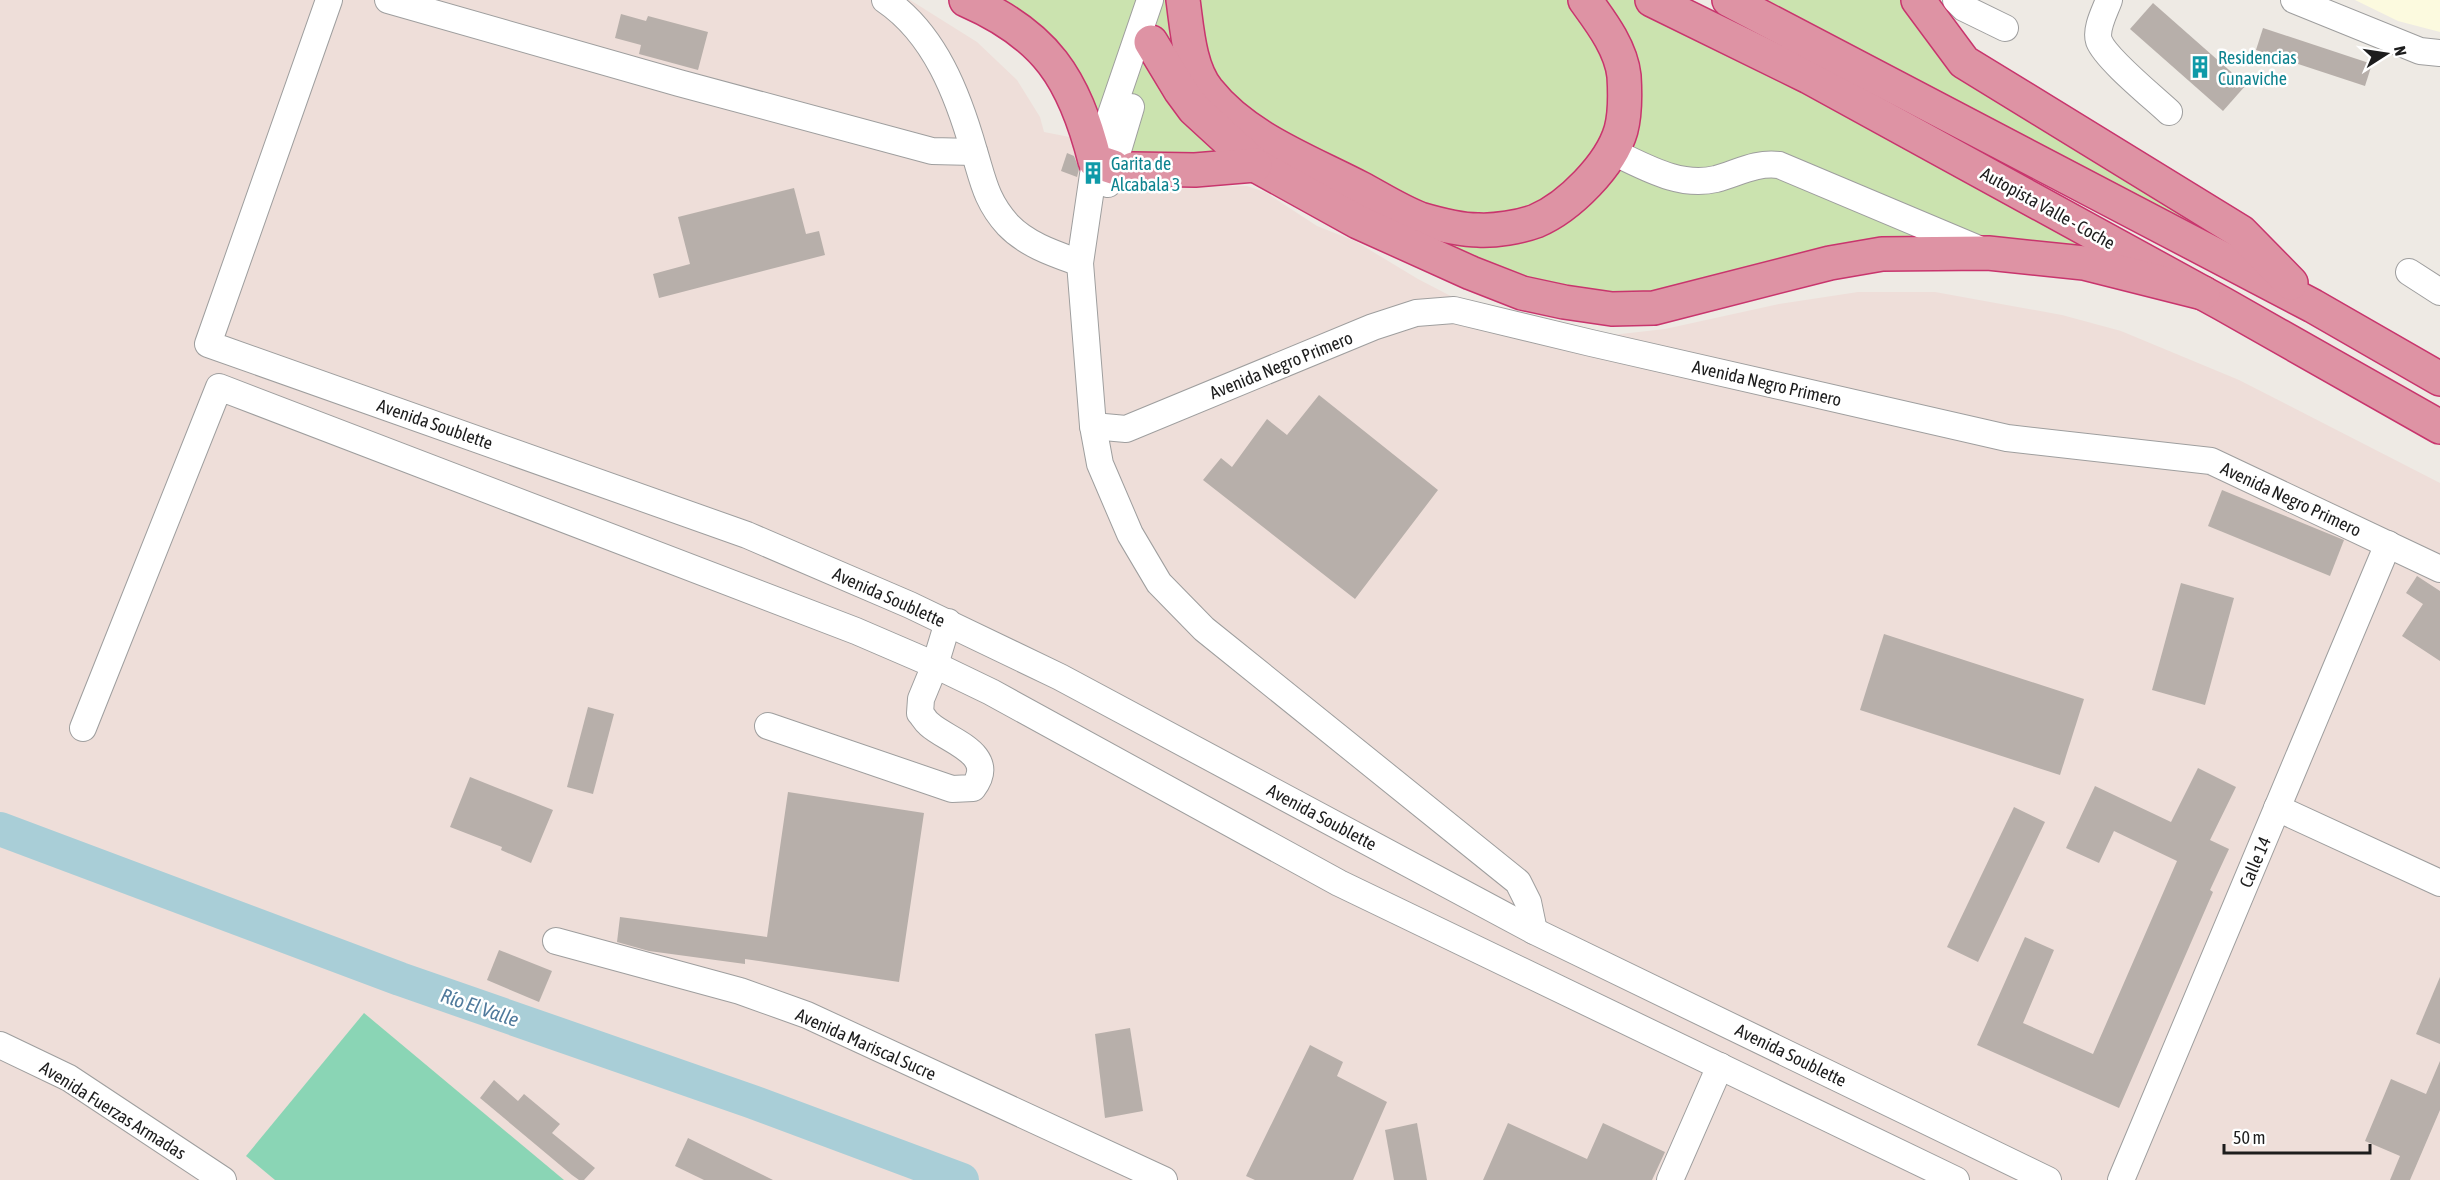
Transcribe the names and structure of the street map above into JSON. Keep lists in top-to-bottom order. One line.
{"streets":{"highway":["Autopista Valle - Coche"],"street":["Avenida Negro Primero","Avenida Soublette","Calle 14","Avenida Mariscal Sucre","Avenida Fuerzas Armadas"]},"crossings":[["Avenida Negro Primero","Calle 14"]],"water":["Río El Valle"],"places":{"building":["Residencias Cunaviche","Garita de Alcabala 3"]},"scale_bar":"50 m","north":"right"}
